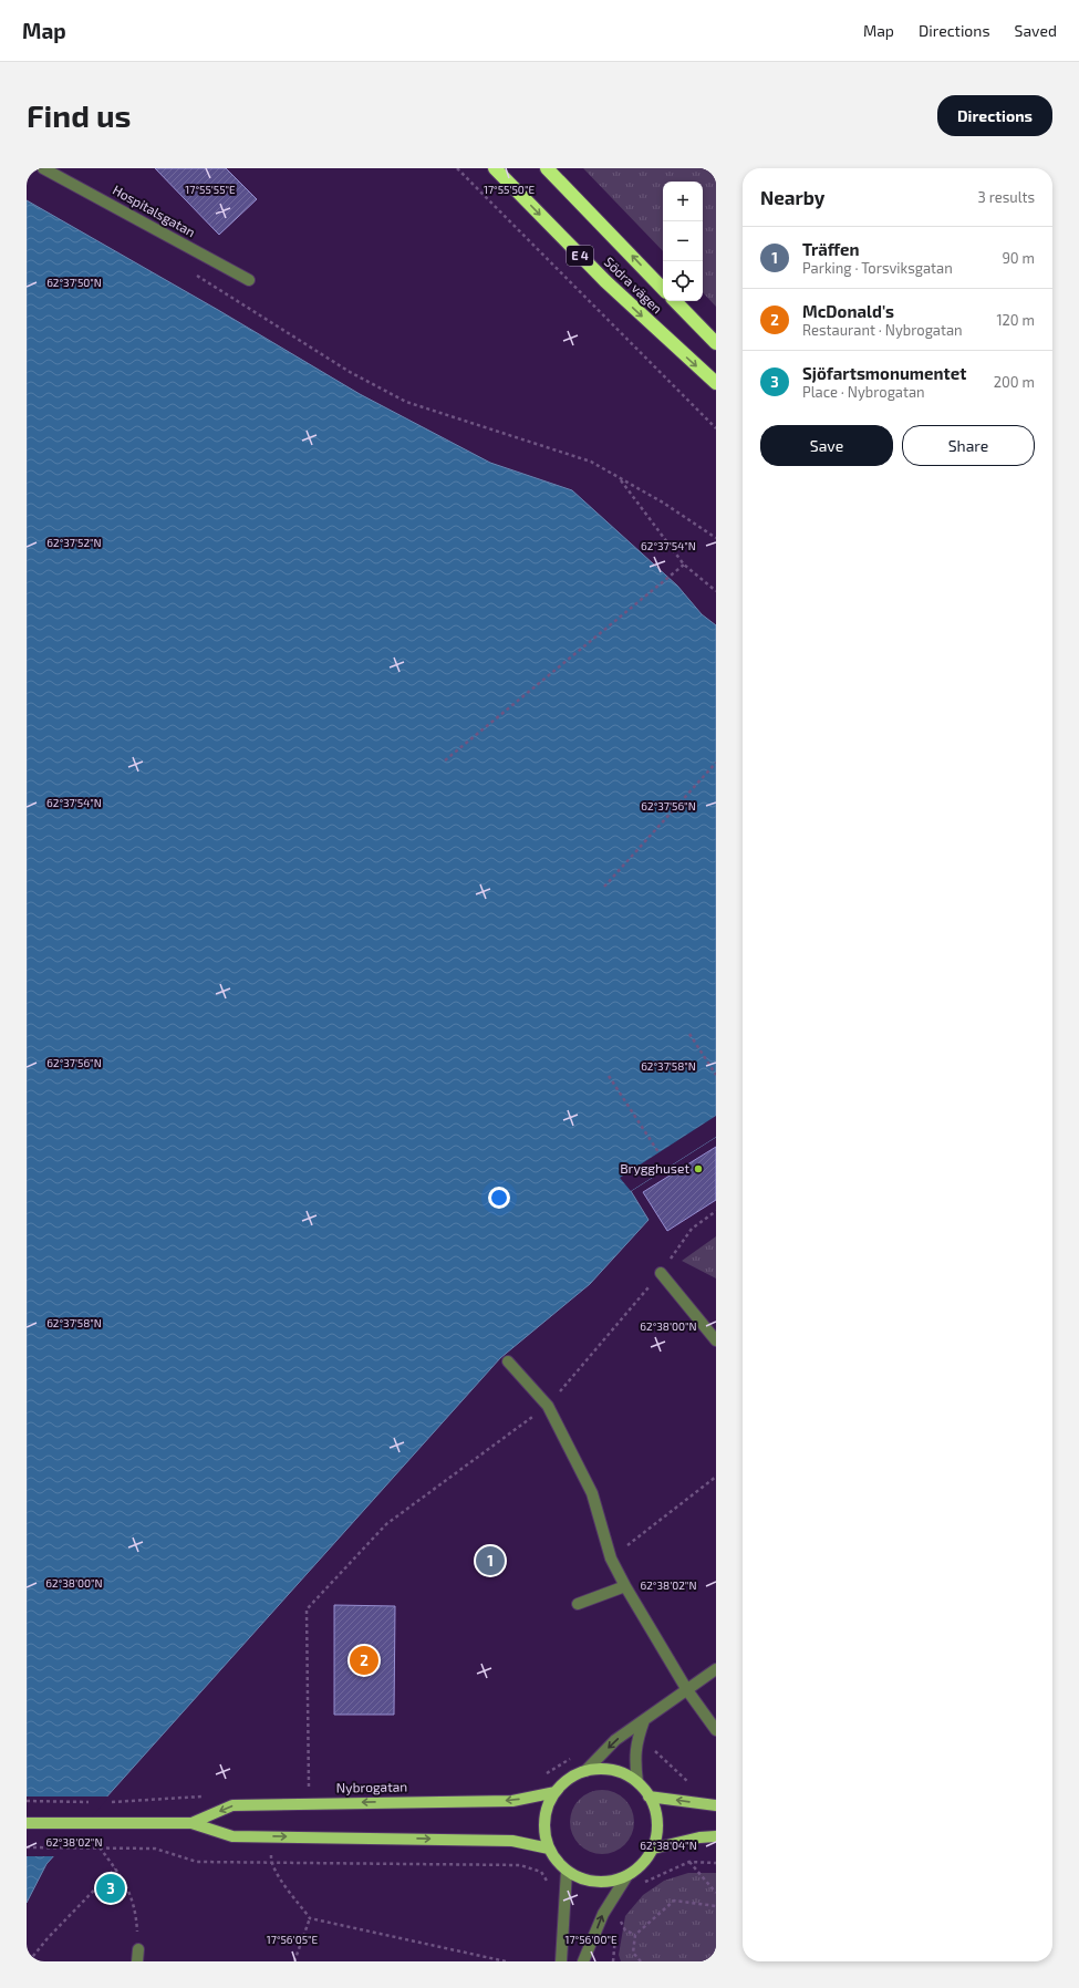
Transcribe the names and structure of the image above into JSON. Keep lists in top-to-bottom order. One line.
{"streets":{"highway":["E 4","Södra vägen"],"main road":["Nybrogatan"],"street":["Hospitalsgatan"]},"places":["Brygghuset"],"page":{"header":"Map","nav":["Map","Directions","Saved"],"buttons":["Directions",["Save","Share"]],"title":"Find us","heading":["Nearby","3 results"],"map_buttons":["+","−"],"list":[{"mark":"1","name":"Träffen","note":"Parking · Torsviksgatan","value":"90 m"},{"mark":"2","name":"McDonald's","note":"Restaurant · Nybrogatan","value":"120 m"},{"mark":"3","name":"Sjöfartsmonumentet","note":"Place · Nybrogatan","value":"200 m"}],"pins":["1","2","3"]},"coordinates":["17°55'55\"E","17°55'50\"E","62°37'50\"N","62°37'52\"N","62°37'54\"N","62°37'56\"N","62°37'58\"N","62°38'00\"N","62°38'02\"N","62°38'04\"N","17°56'05\"E","17°56'00\"E"]}
